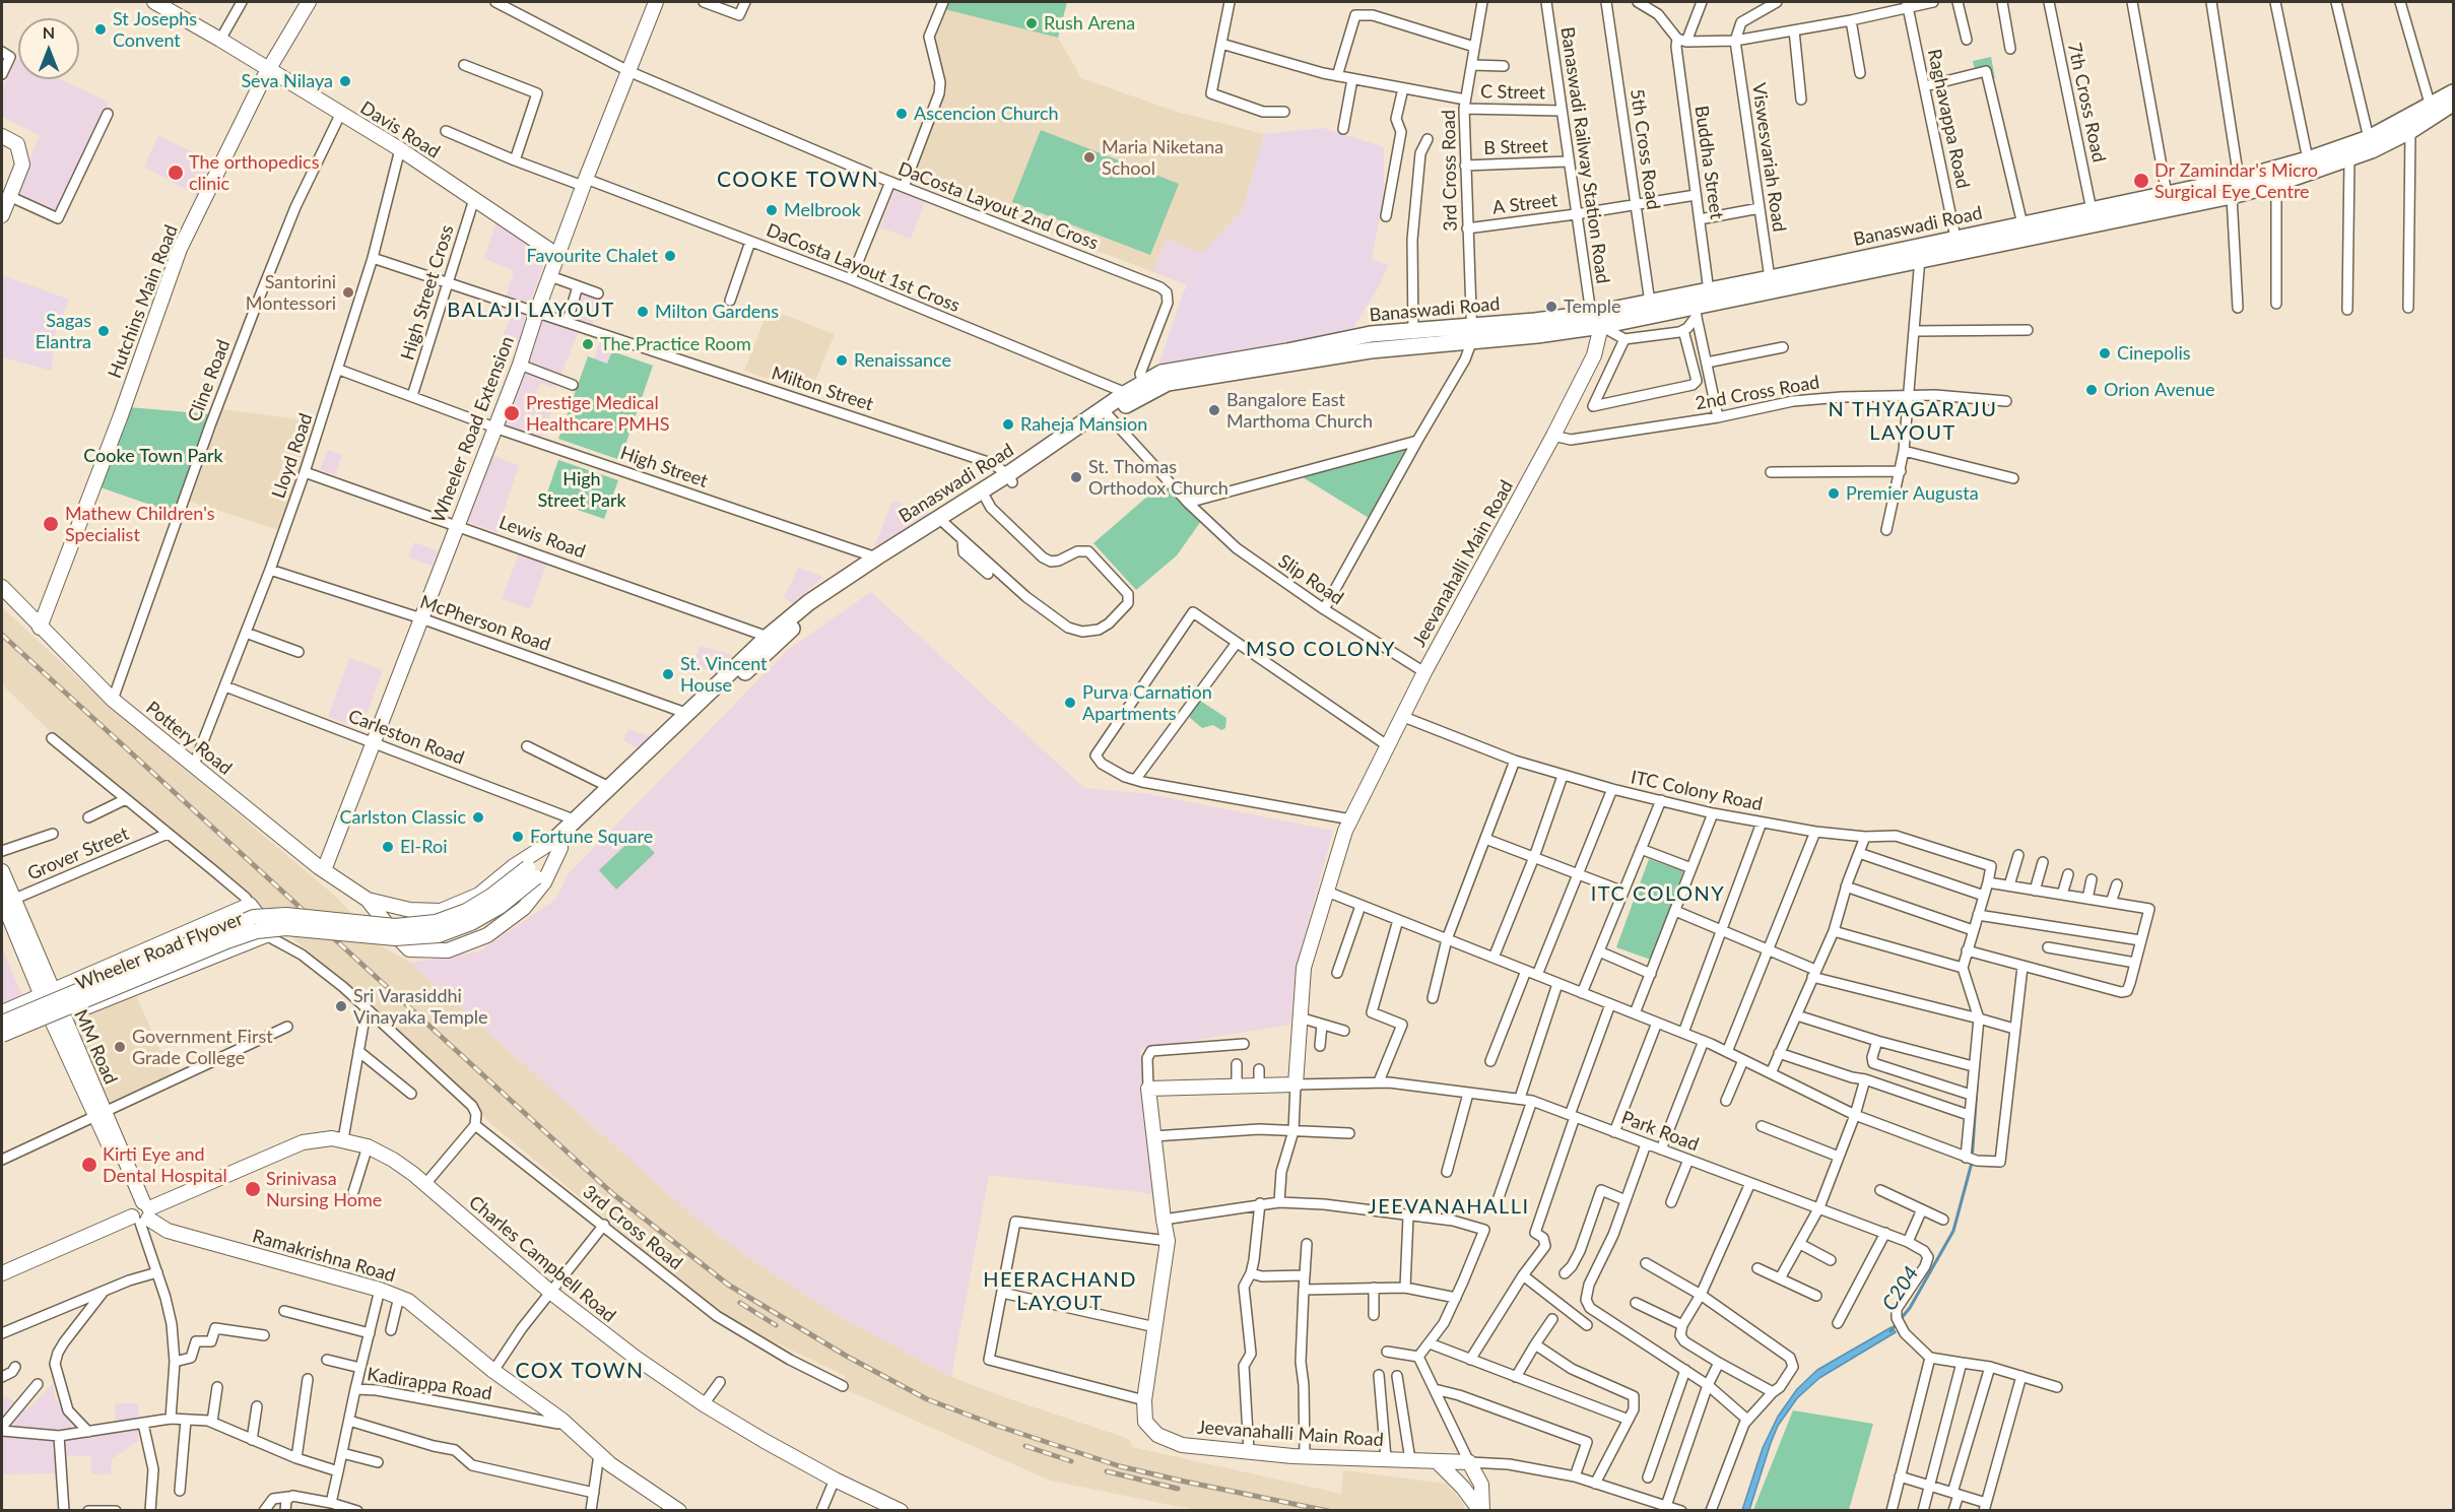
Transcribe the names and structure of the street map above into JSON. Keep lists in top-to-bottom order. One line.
{"streets":{"main road":["Banaswadi Road"],"street":["C Street","7th Cross Road","Raghavappa Road","Davis Road","B Street","5th Cross Road","Banaswadi Railway Station Road","Viswesvariah Road","Buddha Street","3rd Cross Road","A Street","DaCosta Layout 2nd Cross","DaCosta Layout 1st Cross","High Street Cross","Hutchins Main Road","Cline Road","Milton Street","2nd Cross Road","Wheeler Road Extension","Lloyd Road","High Street","Lewis Road","Jeevanahalli Main Road","Slip Road","McPherson Road","Carleston Road","Pottery Road","ITC Colony Road","Grover Street","Wheeler Road Flyover","MM Road","Park Road","Ramakrishna Road","Charles Campbell Road","Kadirappa Road"]},"crossings":[["C Street","Banaswadi Railway Station Road"],["C Street","3rd Cross Road"],["7th Cross Road","Banaswadi Road"],["Raghavappa Road","Banaswadi Road"],["Davis Road","High Street Cross"],["Davis Road","Hutchins Main Road"],["Davis Road","Cline Road"],["Davis Road","Wheeler Road Extension"],["Davis Road","Lloyd Road"],["B Street","Banaswadi Railway Station Road"],["B Street","3rd Cross Road"],["5th Cross Road","A Street"],["5th Cross Road","Banaswadi Road"],["Banaswadi Railway Station Road","A Street"],["Banaswadi Railway Station Road","Banaswadi Road"],["Banaswadi Railway Station Road","Jeevanahalli Main Road"],["Viswesvariah Road","Banaswadi Road"],["Buddha Street","A Street"],["Buddha Street","Banaswadi Road"],["3rd Cross Road","A Street"],["3rd Cross Road","Banaswadi Road"],["DaCosta Layout 2nd Cross","Banaswadi Road"],["DaCosta Layout 2nd Cross","Wheeler Road Extension"],["Banaswadi Road","DaCosta Layout 1st Cross"],["Banaswadi Road","Milton Street"],["Banaswadi Road","High Street"],["Banaswadi Road","Lewis Road"],["Banaswadi Road","Jeevanahalli Main Road"],["Banaswadi Road","Slip Road"],["Banaswadi Road","McPherson Road"],["Banaswadi Road","Carleston Road"],["Banaswadi Road","Pottery Road"],["Banaswadi Road","Wheeler Road Flyover"],["DaCosta Layout 1st Cross","Wheeler Road Extension"],["High Street Cross","Milton Street"],["High Street Cross","High Street"],["Hutchins Main Road","Pottery Road"],["Cline Road","Pottery Road"],["Milton Street","Wheeler Road Extension"],["Milton Street","Lloyd Road"],["2nd Cross Road","Jeevanahalli Main Road"],["Wheeler Road Extension","High Street"],["Wheeler Road Extension","Lewis Road"],["Wheeler Road Extension","McPherson Road"],["Wheeler Road Extension","Carleston Road"],["Wheeler Road Extension","Pottery Road"],["Lloyd Road","High Street"],["Lloyd Road","Lewis Road"],["Lloyd Road","McPherson Road"],["Lloyd Road","Carleston Road"],["Lloyd Road","Pottery Road"],["Jeevanahalli Main Road","Slip Road"],["Jeevanahalli Main Road","ITC Colony Road"],["Jeevanahalli Main Road","Park Road"],["Pottery Road","Wheeler Road Flyover"],["Grover Street","MM Road"],["MM Road","Ramakrishna Road"],["MM Road","Charles Campbell Road"],["Ramakrishna Road","Charles Campbell Road"],["Ramakrishna Road","Kadirappa Road"]],"districts":["COOKE TOWN","BALAJI LAYOUT","N THYAGARAJU LAYOUT","MSO COLONY","ITC COLONY","JEEVANAHALLI","HEERACHAND LAYOUT","COX TOWN"],"water":["C204"],"parks":["Cooke Town Park","High Street Park"],"places":["Rush Arena","St Josephs Convent","Seva Nilaya","Ascencion Church","Maria Niketana School","The orthopedics clinic","Dr Zamindar's Micro Surgical Eye Centre","Melbrook","Favourite Chalet","Santorini Montessori","Temple","Milton Gardens","Sagas Elantra","The Practice Room","Cinepolis","Renaissance","Orion Avenue","Bangalore East Marthoma Church","Prestige Medical Healthcare PMHS","Raheja Mansion","St. Thomas Orthodox Church","Premier Augusta","Mathew Children's Specialist","St. Vincent House","Purva Carnation Apartments","Carlston Classic","Fortune Square","El-Roi","Sri Varasiddhi Vinayaka Temple","Government First Grade College","Kirti Eye and Dental Hospital","Srinivasa Nursing Home"],"north":"top"}
